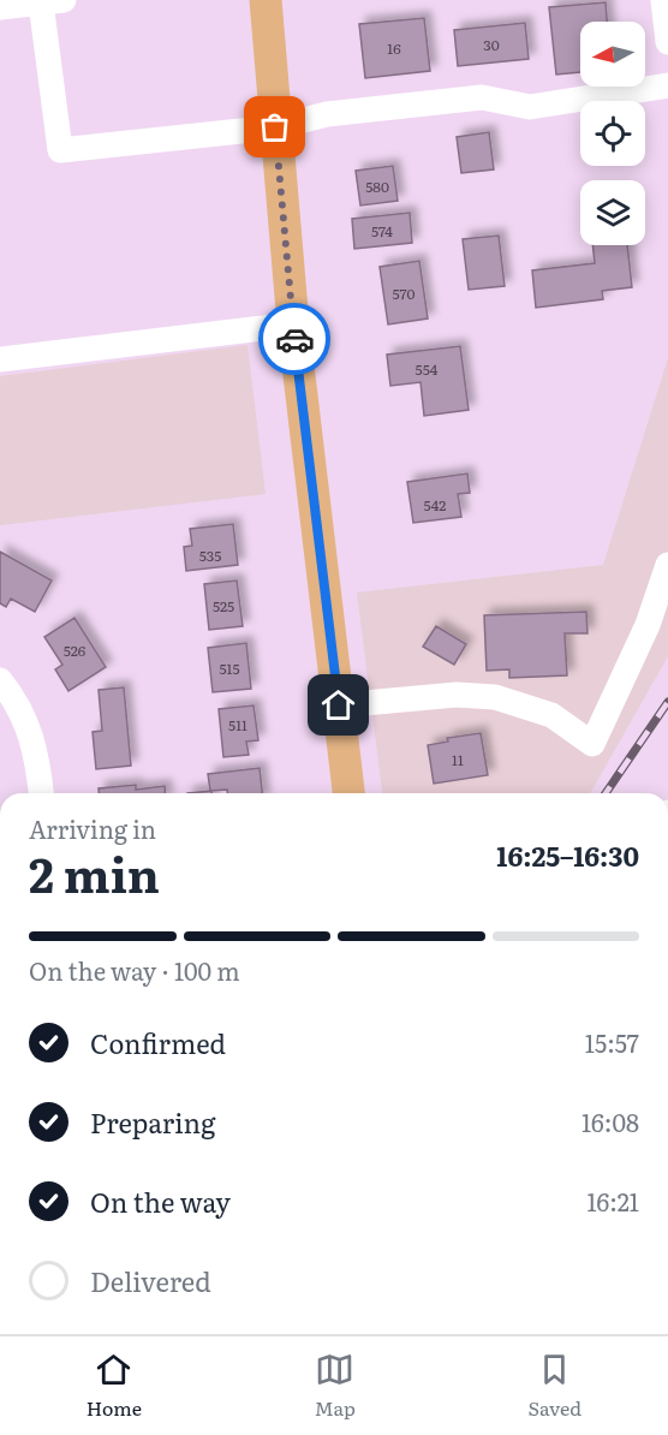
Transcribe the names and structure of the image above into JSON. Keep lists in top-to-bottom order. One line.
{"house_numbers":["30","16","580","574","570","554","542","535","525","526","515","511","11"],"north":"left","page":{"heading":["2 min","Arriving in","16:25–16:30"],"bar":"On the way · 100 m","list":[["Confirmed","15:57"],["Preparing","16:08"],["On the way","16:21"],"Delivered"],"tabs":["Home","Map","Saved"]}}
